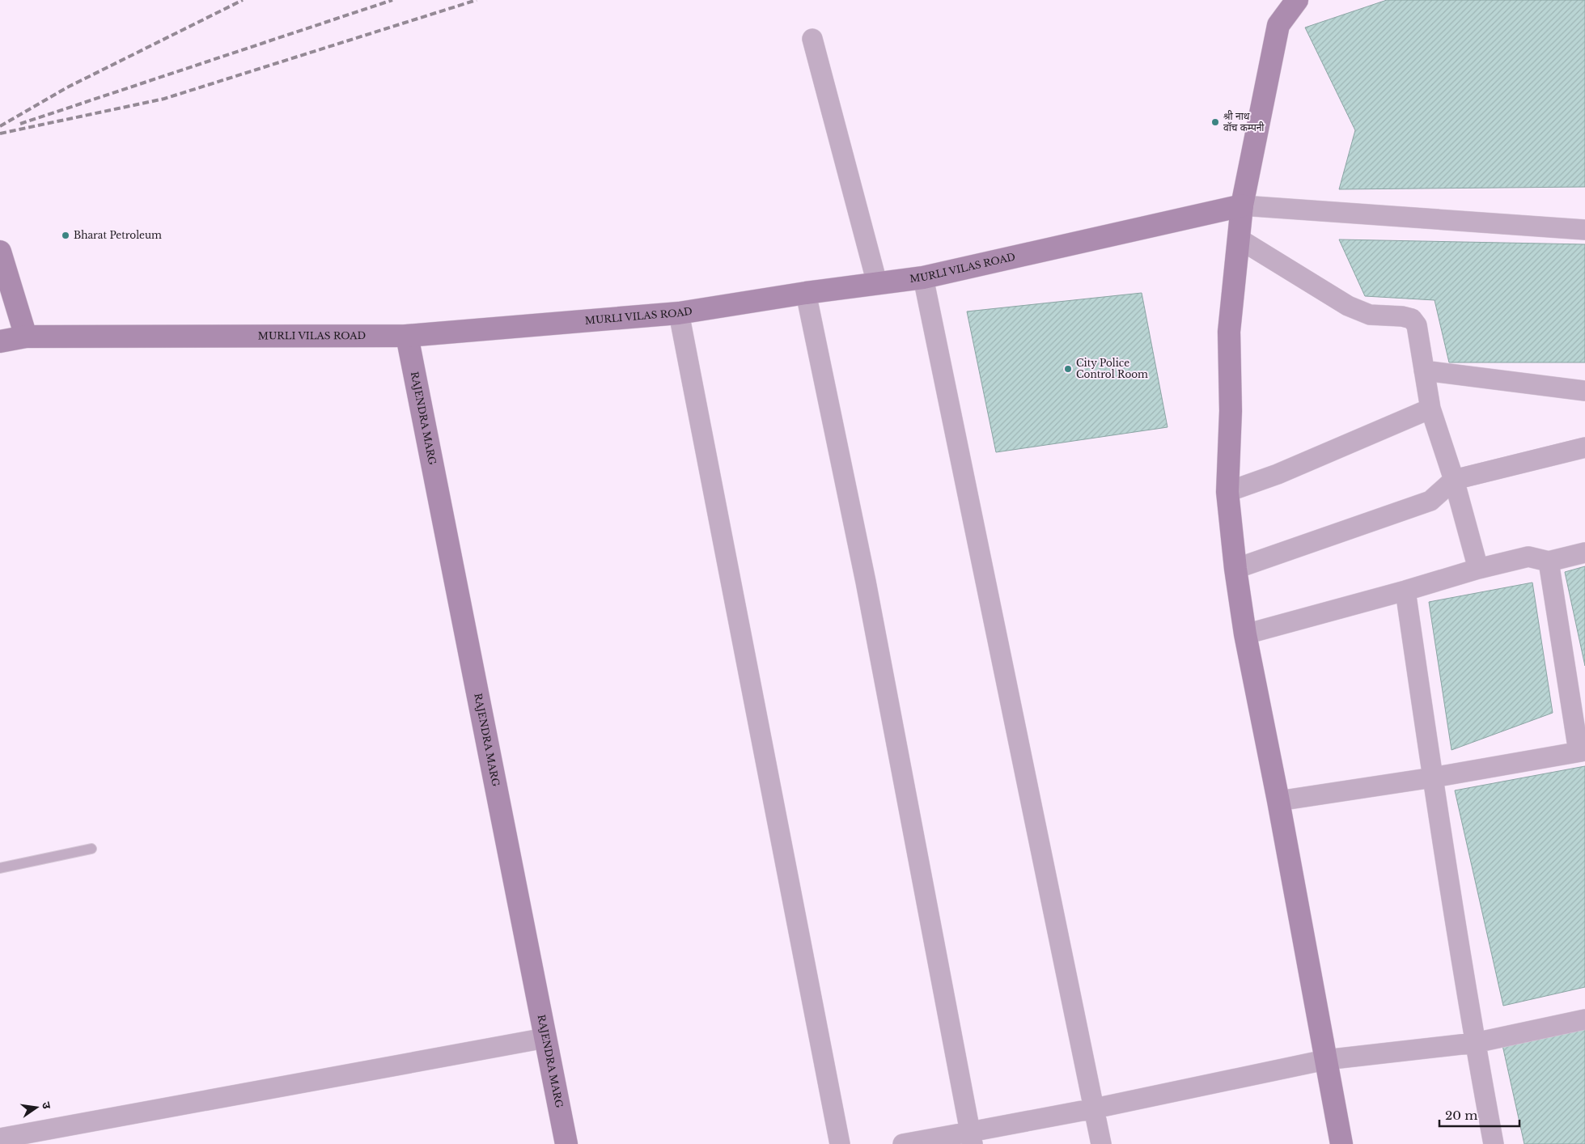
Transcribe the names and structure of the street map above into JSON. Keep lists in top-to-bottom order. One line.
{"streets":{"street":["MURLI VILAS ROAD","RAJENDRA MARG"]},"crossings":[["MURLI VILAS ROAD","RAJENDRA MARG"]],"places":["श्री नाथ वॉच कम्पनी","Bharat Petroleum","City Police Control Room"],"scale_bar":"20 m","north":"right"}
